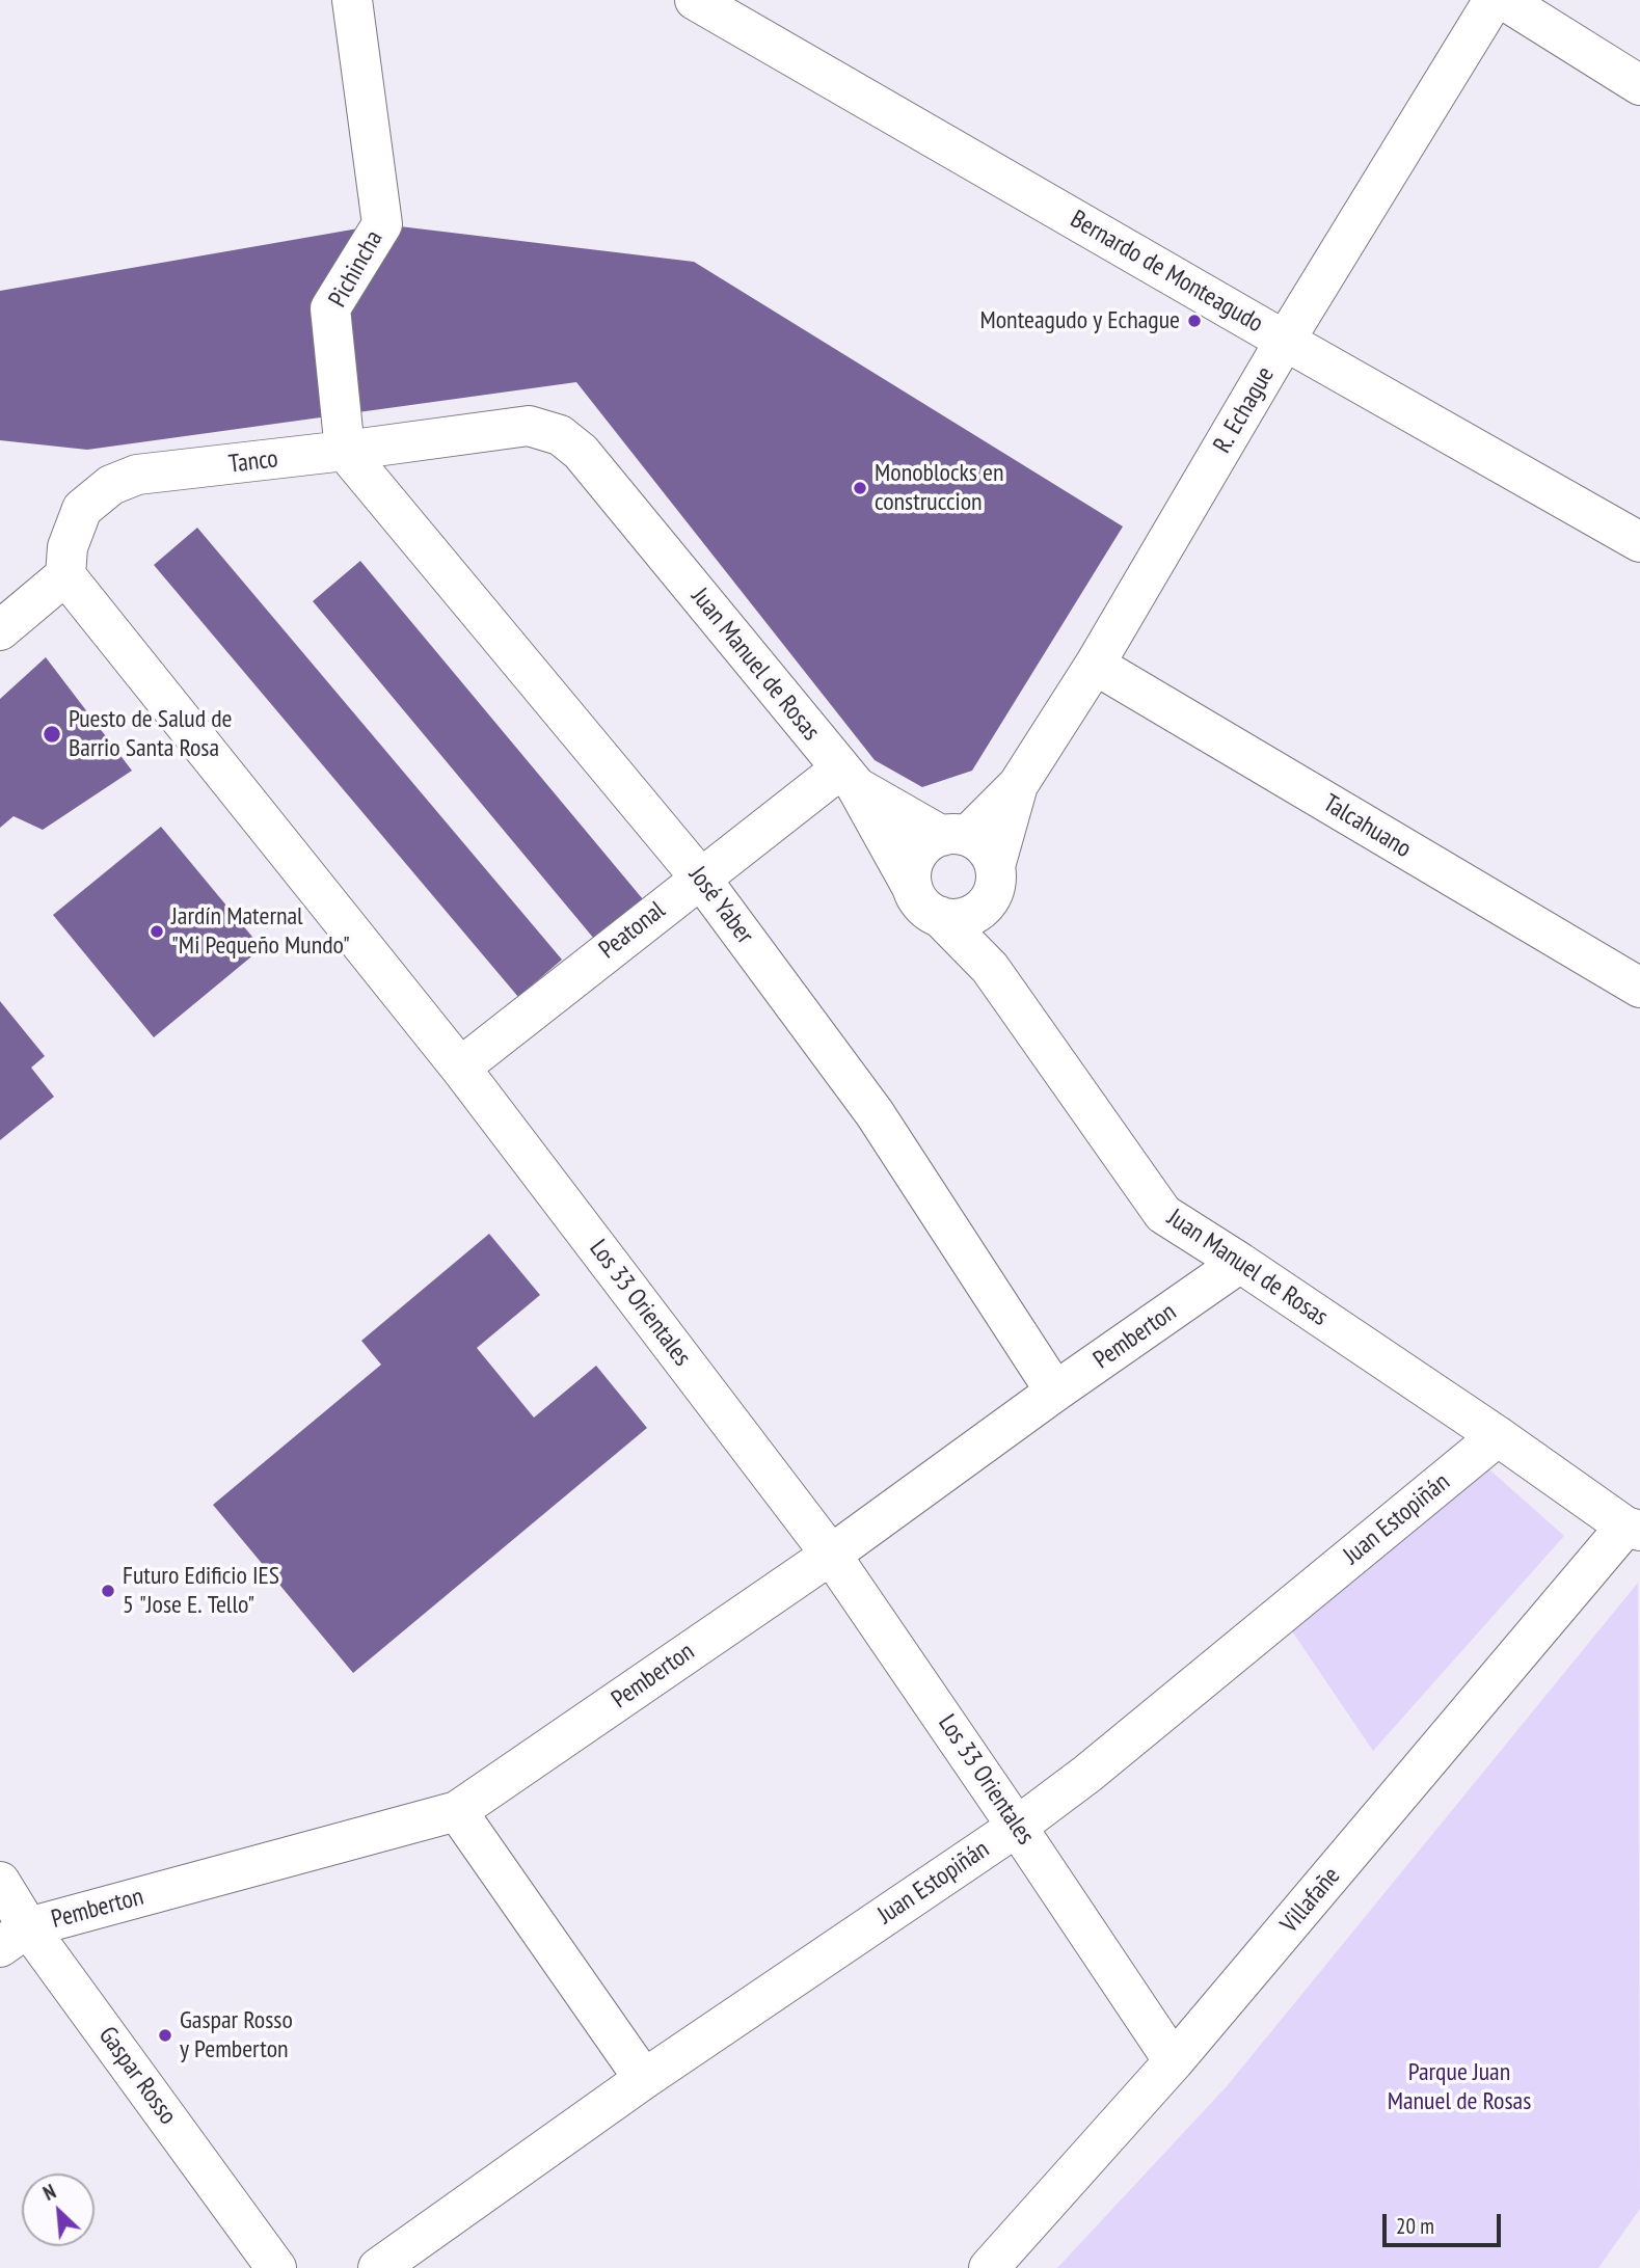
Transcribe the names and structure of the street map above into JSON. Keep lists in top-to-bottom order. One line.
{"streets":{"street":["Pichincha","Bernardo de Monteagudo","R. Echague","Tanco","Juan Manuel de Rosas","Talcahuano","José Yaber","Peatonal","Los 33 Orientales","Pemberton","Juan Estopiñán","Villafañe","Gaspar Rosso"]},"crossings":[["Pichincha","Tanco"],["Pichincha","José Yaber"],["Bernardo de Monteagudo","R. Echague"],["R. Echague","Juan Manuel de Rosas"],["R. Echague","Talcahuano"],["Tanco","Juan Manuel de Rosas"],["Tanco","José Yaber"],["Tanco","Los 33 Orientales"],["Juan Manuel de Rosas","Peatonal"],["Juan Manuel de Rosas","Pemberton"],["Juan Manuel de Rosas","Juan Estopiñán"],["Juan Manuel de Rosas","Villafañe"],["José Yaber","Peatonal"],["José Yaber","Pemberton"],["Peatonal","Los 33 Orientales"],["Los 33 Orientales","Pemberton"],["Los 33 Orientales","Juan Estopiñán"],["Los 33 Orientales","Villafañe"],["Pemberton","Gaspar Rosso"]],"parks":["Parque Juan Manuel de Rosas"],"places":["Monteagudo y Echague","Monoblocks en construccion","Puesto de Salud de Barrio Santa Rosa","Jardín Maternal \"Mi Pequeño Mundo\"","Futuro Edificio IES 5 \"Jose E. Tello\"","Gaspar Rosso y Pemberton"],"scale_bar":"20 m","north":"top left"}
